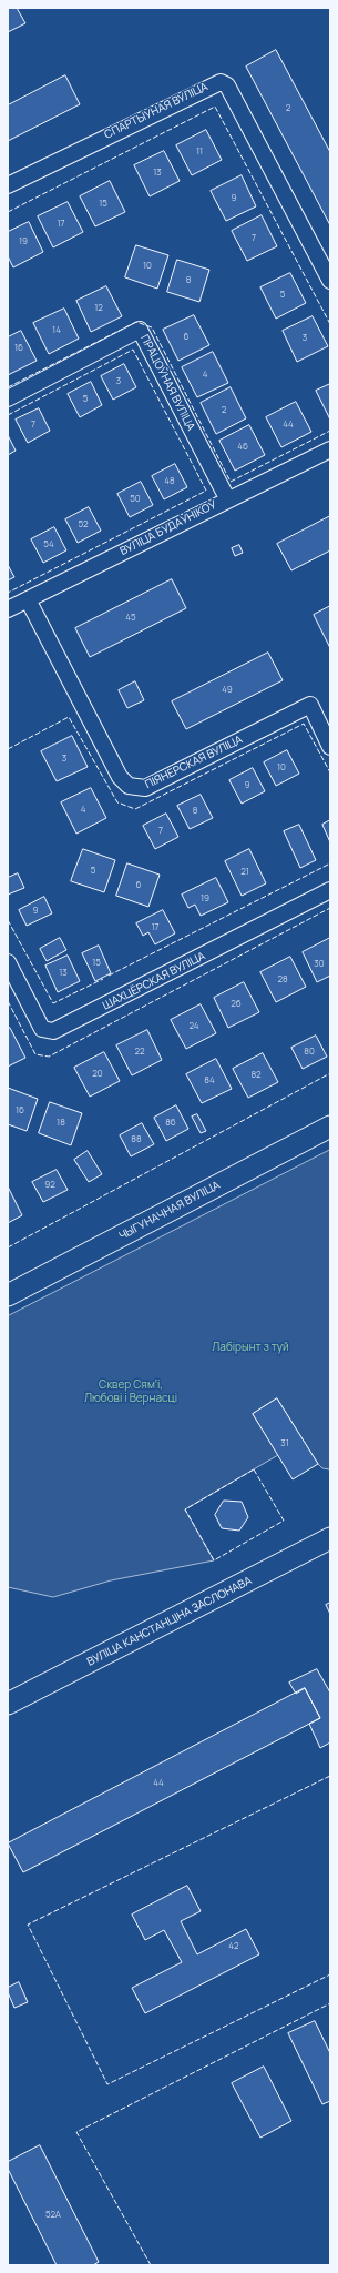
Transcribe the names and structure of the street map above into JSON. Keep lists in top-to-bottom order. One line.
{"streets":{"main road":["ЧЫГУНАЧНАЯ ВУЛІЦА","ВУЛІЦА КАНСТАНЦІНА ЗАСЛОНАВА"],"street":["СПАРТЫЎНАЯ ВУЛІЦА","ПРАЦОЎНАЯ ВУЛІЦА","ВУЛІЦА БУДАЎНІКОЎ","ПІЯНЕРСКАЯ ВУЛІЦА","ШАХЦЁРСКАЯ ВУЛІЦА"]},"crossings":[["ПРАЦОЎНАЯ ВУЛІЦА","ВУЛІЦА БУДАЎНІКОЎ"],["ВУЛІЦА БУДАЎНІКОЎ","ПІЯНЕРСКАЯ ВУЛІЦА"]],"parks":["Лабірынт з туй","Сквер Сямʼі, Любові і Вернасці"],"house_numbers":["2","11","13","9","15","17","7","19","10","8","5","12","14","6","3","16","4","3","5","2","7","44","46","48","50","52","54","45","49","3","10","9","4","8","7","5","21","6","19","9","17","15","30","13","28","26","24","22","80","20","82","84","16","18","86","88","92","31","44","42","52А"]}
